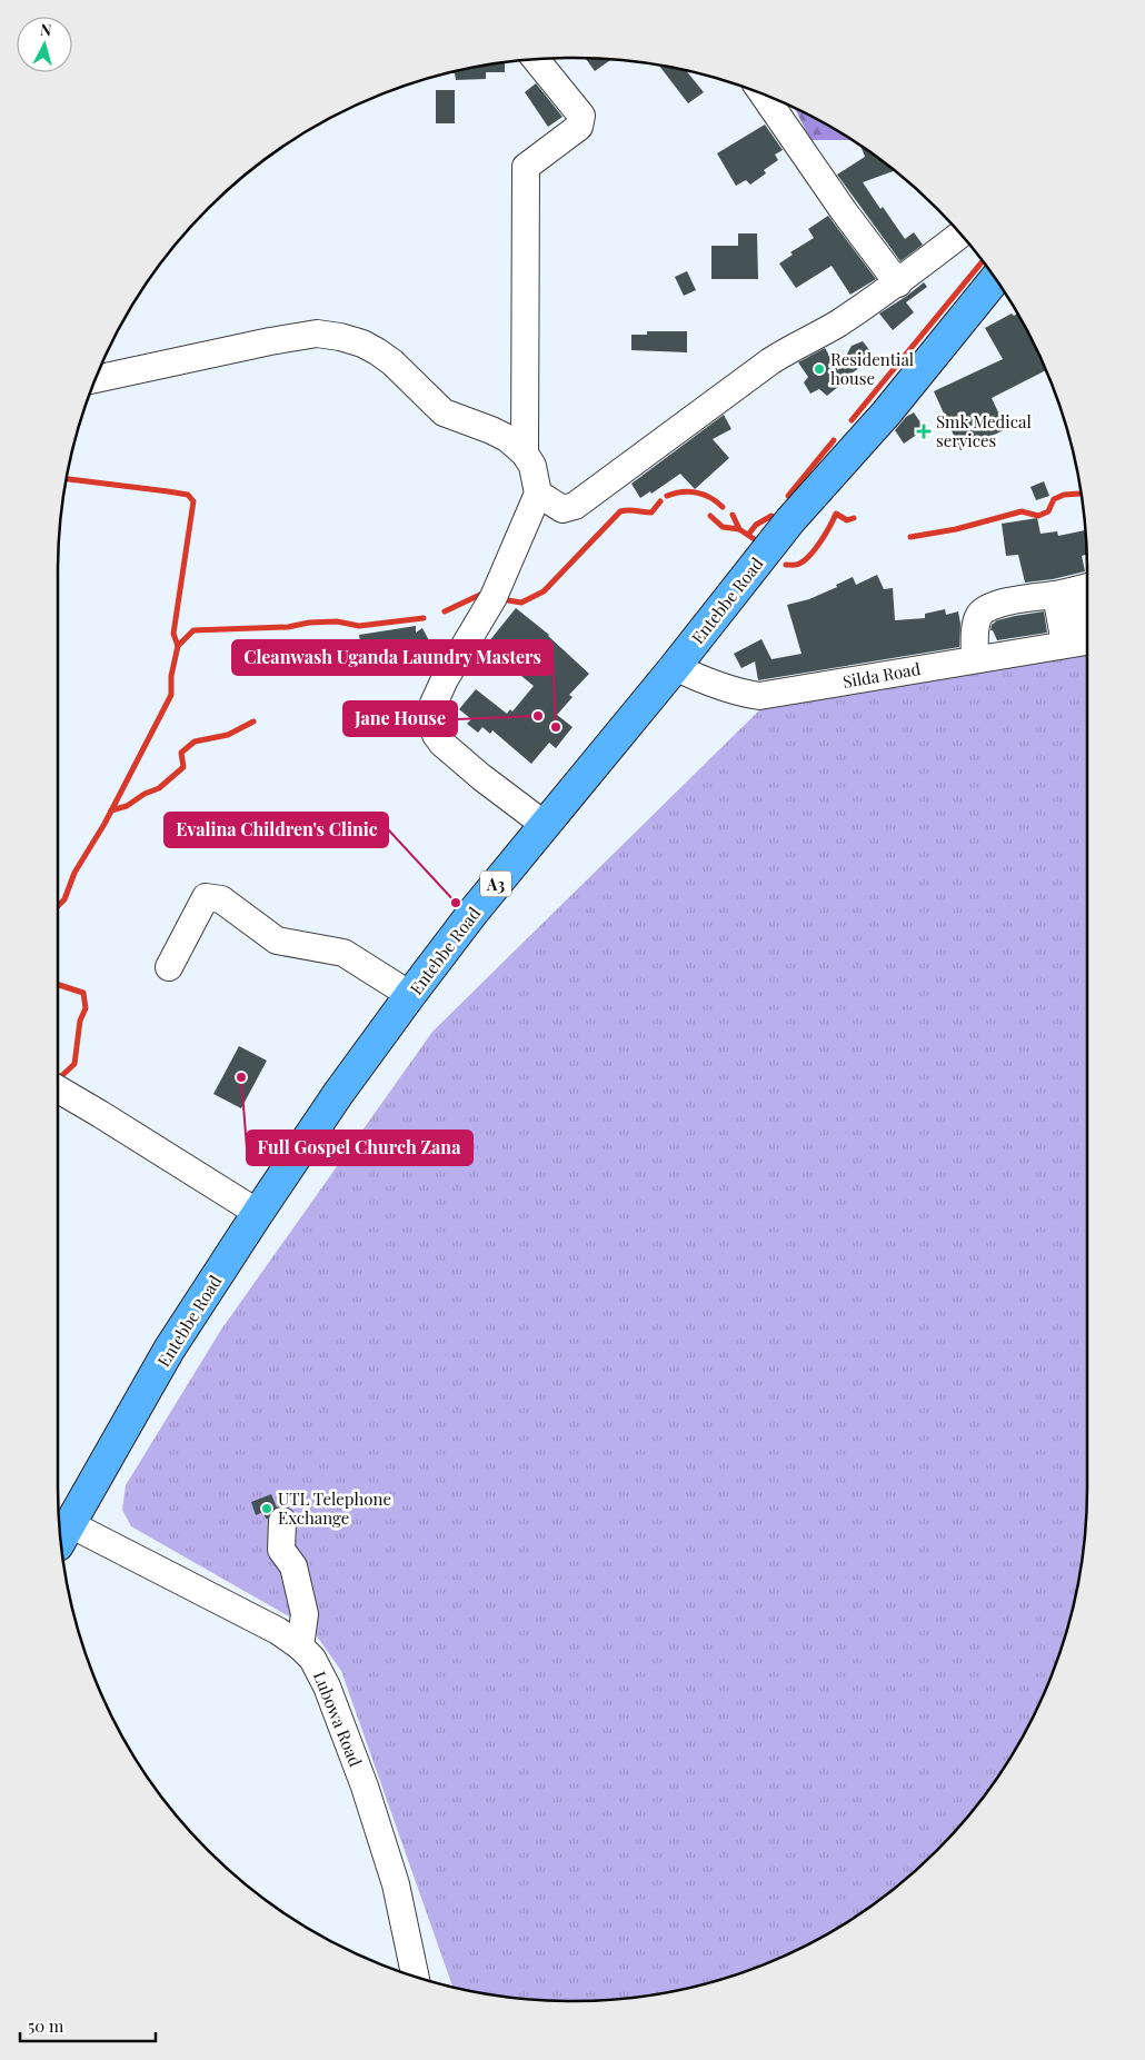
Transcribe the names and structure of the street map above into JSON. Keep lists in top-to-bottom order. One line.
{"streets":{"main road":["Entebbe Road","A3"],"street":["Silda Road","Lubowa Road"]},"crossings":[["Entebbe Road","Silda Road"],["Entebbe Road","Lubowa Road"]],"places":{"other":["Residential house","Jane House","Cleanwash Uganda Laundry Masters","Evalina Children's Clinic","Full Gospel Church Zana","UTL Telephone Exchange"],"health":["Smk Medical services"]},"scale_bar":"50 m","north":"top"}
